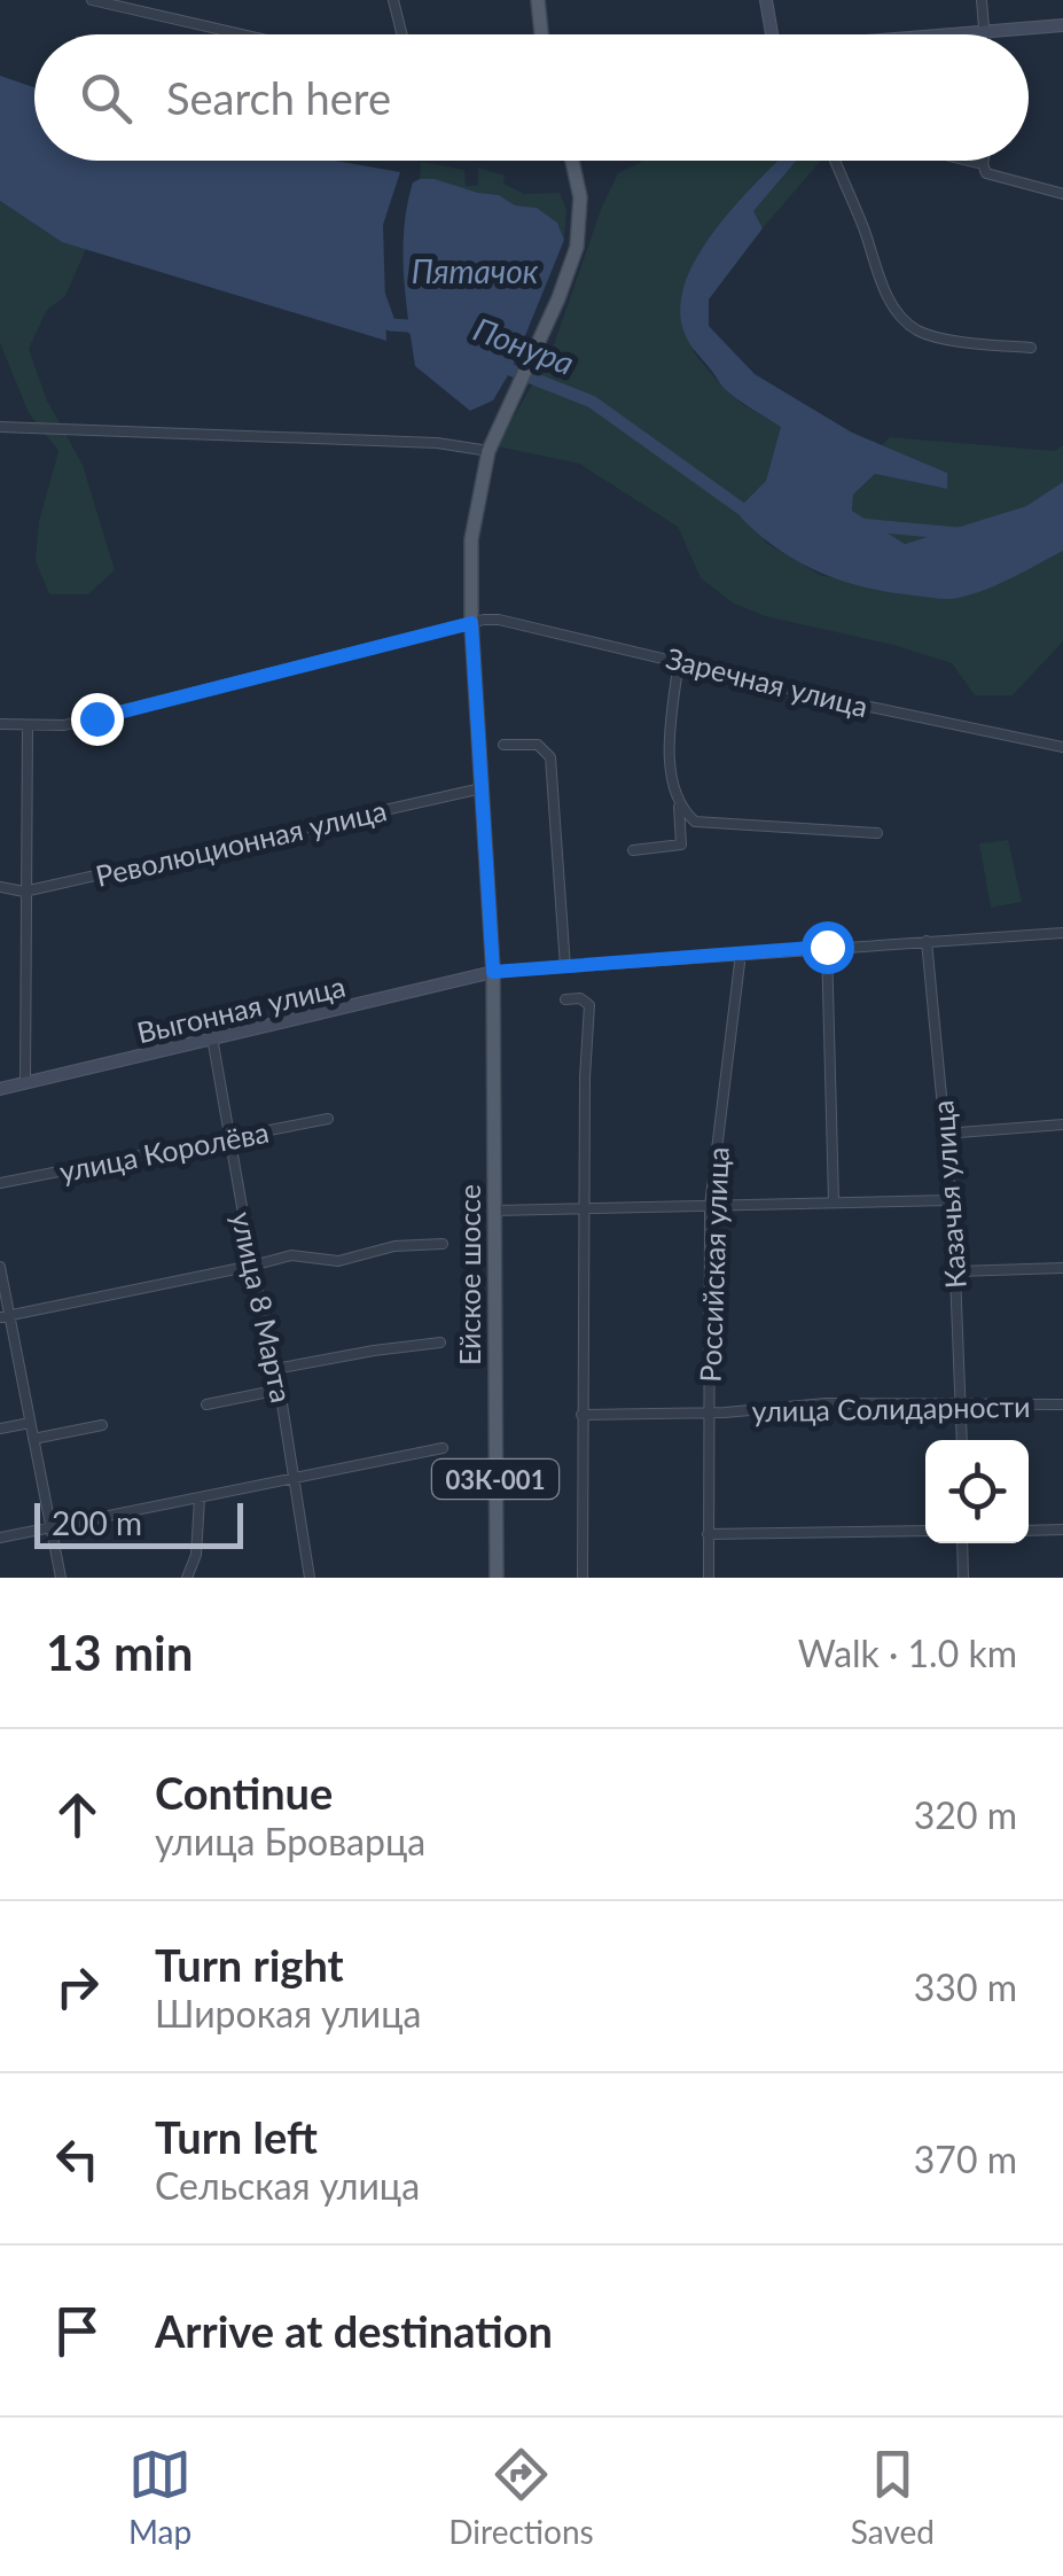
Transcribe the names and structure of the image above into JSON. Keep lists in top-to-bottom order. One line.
{"streets":{"main road":["Ейское шоссе","03К-001"],"street":["Заречная улица","Революционная улица","Выгонная улица","улица Королёва","Казачья улица","Российская улица","улица 8 Марта","улица Солидарности"]},"crossings":[["Заречная улица","03К-001"],["Революционная улица","03К-001"],["Выгонная улица","Ейское шоссе"],["Выгонная улица","улица 8 Марта"],["Выгонная улица","03К-001"],["улица Королёва","улица 8 Марта"],["Казачья улица","улица Солидарности"],["Российская улица","улица Солидарности"],["Ейское шоссе","03К-001"]],"water":["Пятачок","Понура"],"scale_bar":"200 m","page":{"search":"Search here","scale":"200 m","heading":["13 min","Walk · 1.0 km"],"list":[["Continue","улица Броварца","320 m"],["Turn right","Широкая улица","330 m"],["Turn left","Сельская улица","370 m"],"Arrive at destination"],"nav":["Map","Directions","Saved"]}}
